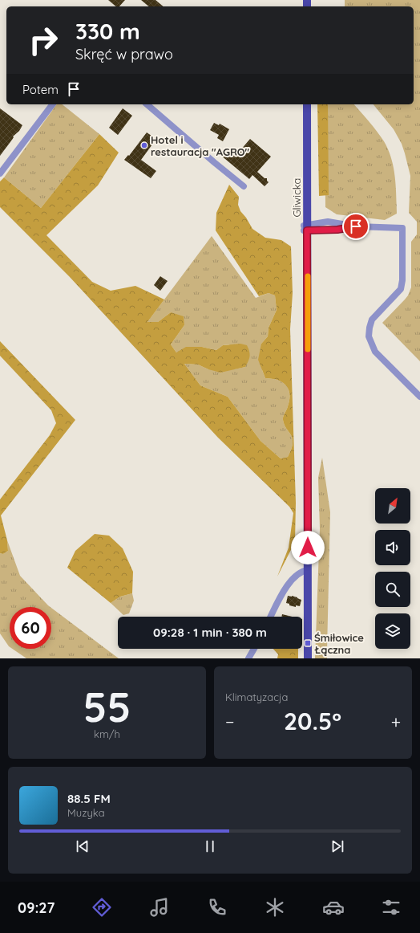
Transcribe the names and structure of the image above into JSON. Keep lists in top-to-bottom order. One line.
{"streets":{"main road":["Gliwicka"]},"places":{"other":["Hotel i restauracja \"AGRO\""],"transit":["Śmiłowice Łączna"]},"north":"top right","page":{"turn":["330 m","Skręć w prawo"],"then":"Potem","limit":"60","trip":"09:28 · 1 min · 380 m","tile":[["55","km/h"],"Klimatyzacja"],"heat":["−","20.5°","+"],"song":["88.5 FM","Muzyka"],"tabs":"09:27"}}
